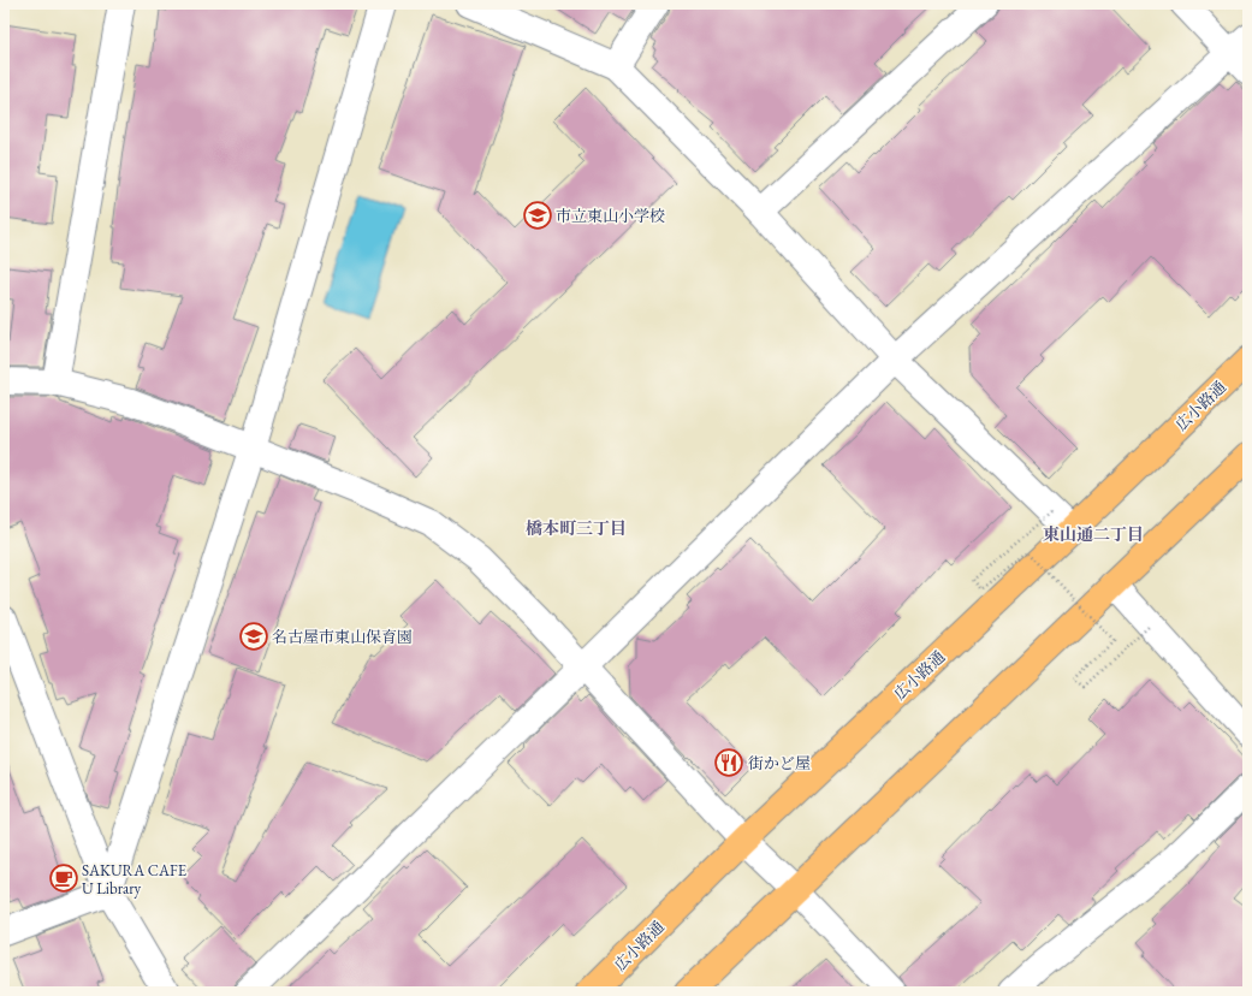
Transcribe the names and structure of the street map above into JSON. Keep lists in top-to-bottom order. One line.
{"streets":{"main road":["広小路通"]},"districts":["橋本町三丁目","東山通二丁目"],"places":{"school or university":["市立東山小学校","名古屋市東山保育園"],"restaurant":["街かど屋"],"cafe":["SAKURA CAFE U Library"]}}
